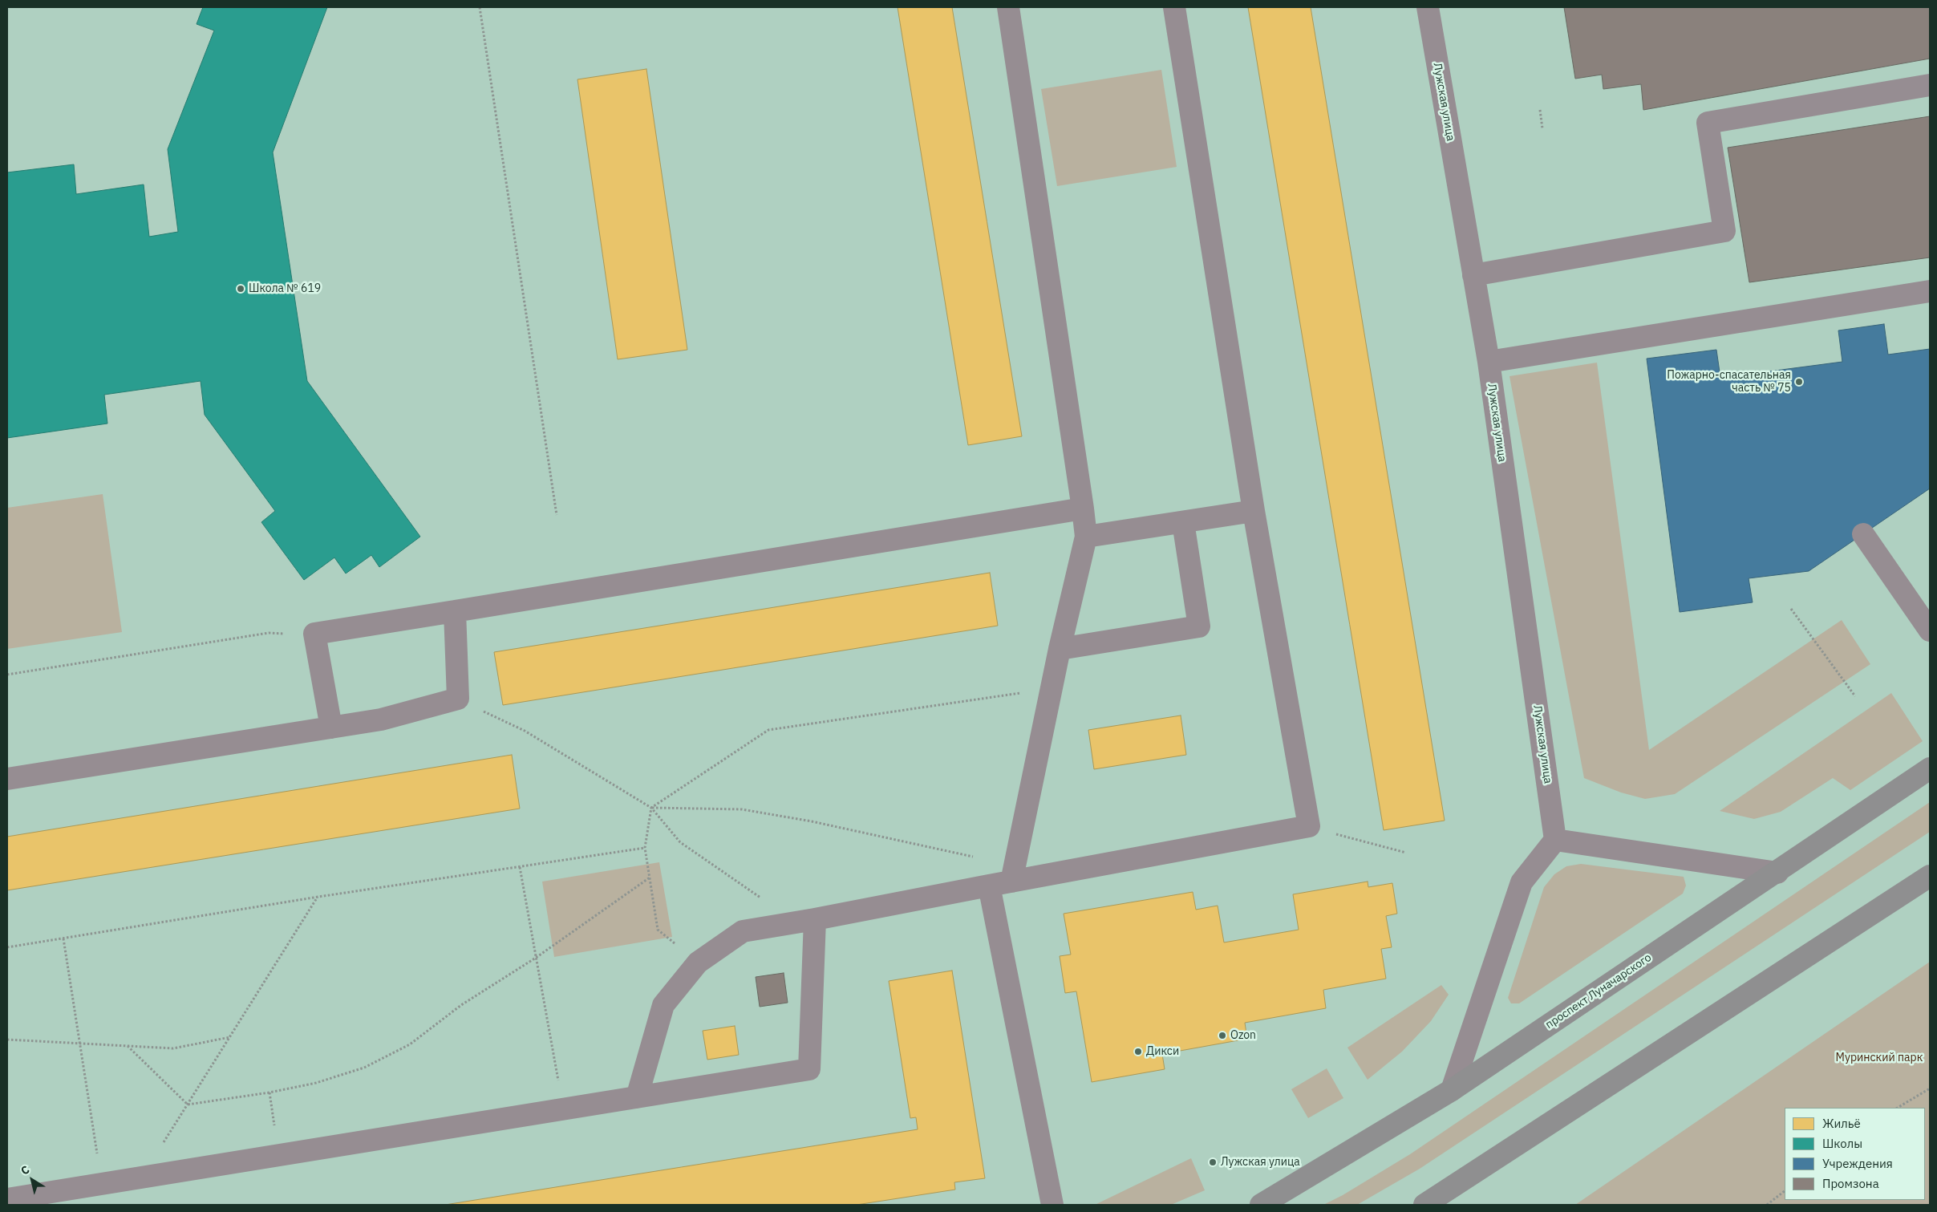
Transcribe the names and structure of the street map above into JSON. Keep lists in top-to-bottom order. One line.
{"streets":{"main road":["проспект Луначарского"],"street":["Лужская улица"]},"parks":["Муринский парк"],"places":["Школа № 619","Пожарно-спасательная часть № 75","Ozon","Дикси","Лужская улица"],"legend":["Жильё","Школы","Учреждения","Промзона"],"north":"top left"}
